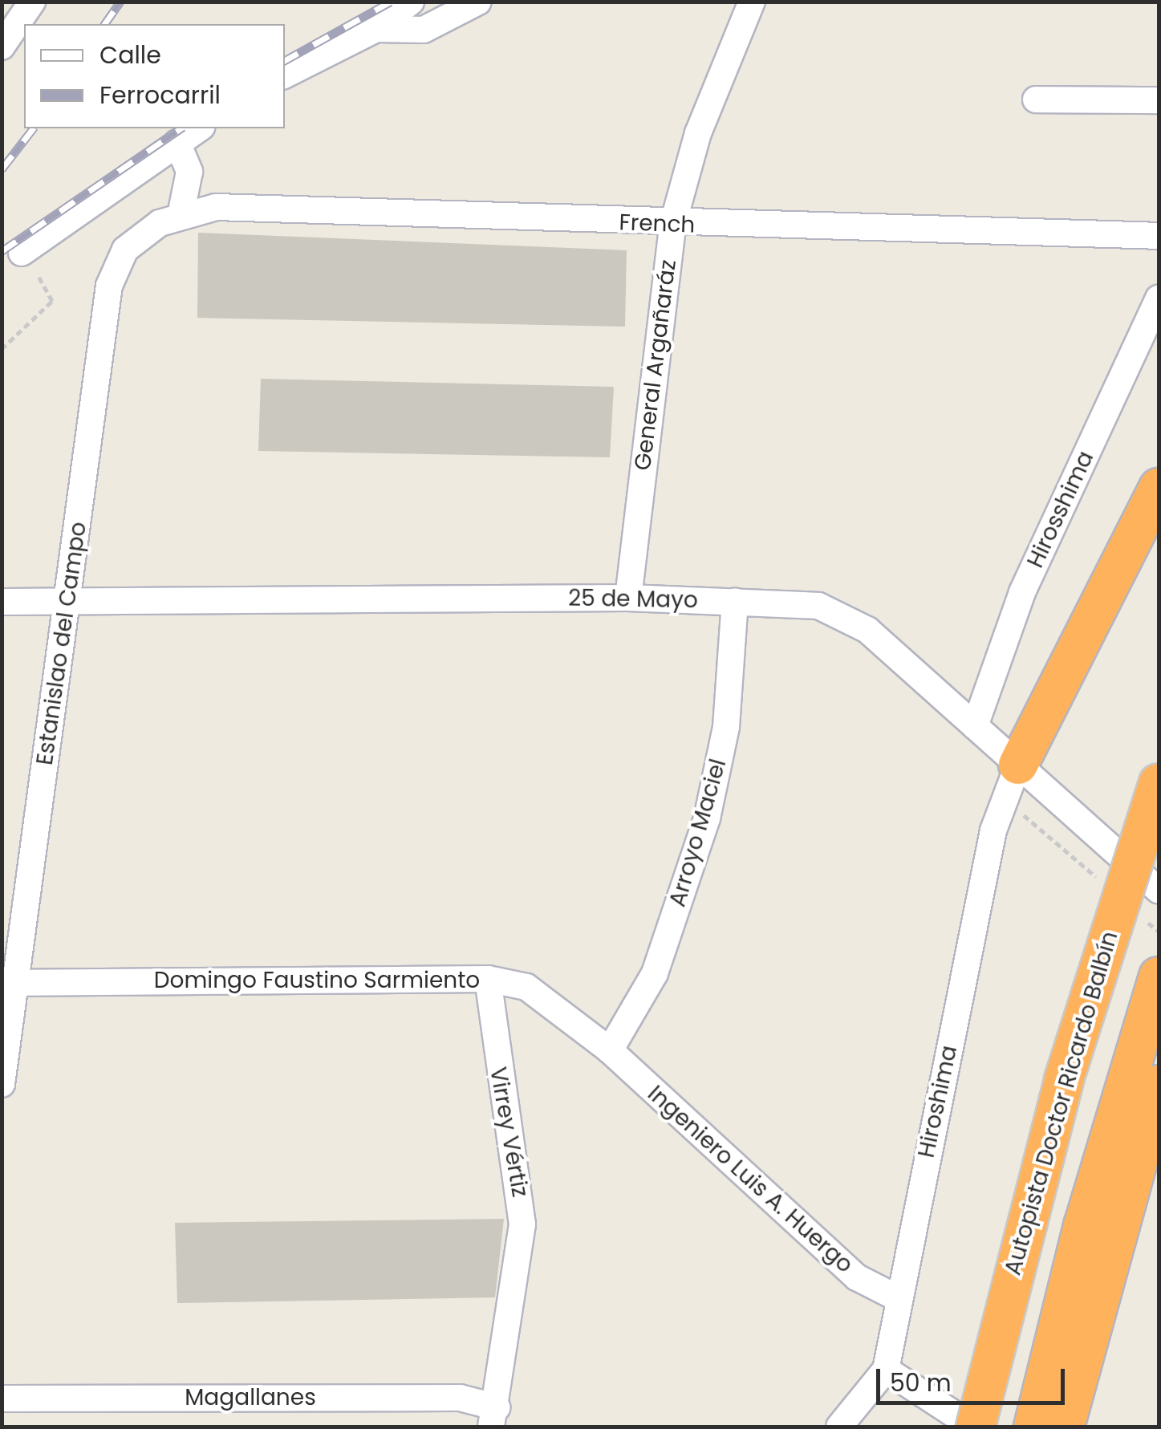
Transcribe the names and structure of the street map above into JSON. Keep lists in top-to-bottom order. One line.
{"streets":{"highway":["Autopista Doctor Ricardo Balbín"],"street":["French","General Argañaráz","Hirosshima","25 de Mayo","Estanislao del Campo","Arroyo Maciel","Domingo Faustino Sarmiento","Hiroshima","Virrey Vértiz","Ingeniero Luis A. Huergo","Magallanes"]},"crossings":[["French","General Argañaráz"],["French","Estanislao del Campo"],["General Argañaráz","25 de Mayo"],["Hirosshima","25 de Mayo"],["25 de Mayo","Estanislao del Campo"],["25 de Mayo","Arroyo Maciel"],["25 de Mayo","Hiroshima"],["Estanislao del Campo","Domingo Faustino Sarmiento"],["Arroyo Maciel","Domingo Faustino Sarmiento"],["Arroyo Maciel","Ingeniero Luis A. Huergo"],["Domingo Faustino Sarmiento","Virrey Vértiz"],["Domingo Faustino Sarmiento","Ingeniero Luis A. Huergo"],["Hiroshima","Ingeniero Luis A. Huergo"],["Virrey Vértiz","Magallanes"]],"legend":["Calle","Ferrocarril"],"scale_bar":"50 m"}
